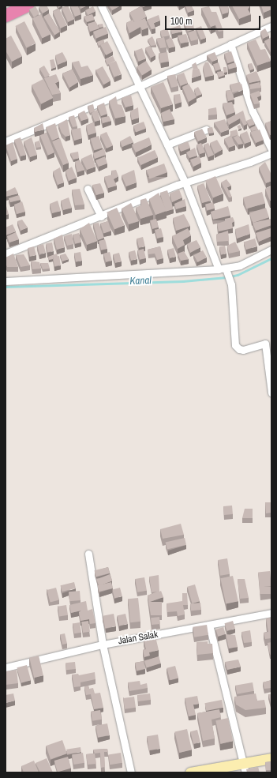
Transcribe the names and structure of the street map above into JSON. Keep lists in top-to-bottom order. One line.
{"streets":{"street":["Jalan Salak"]},"water":["Kanal"],"scale_bar":"100 m"}
